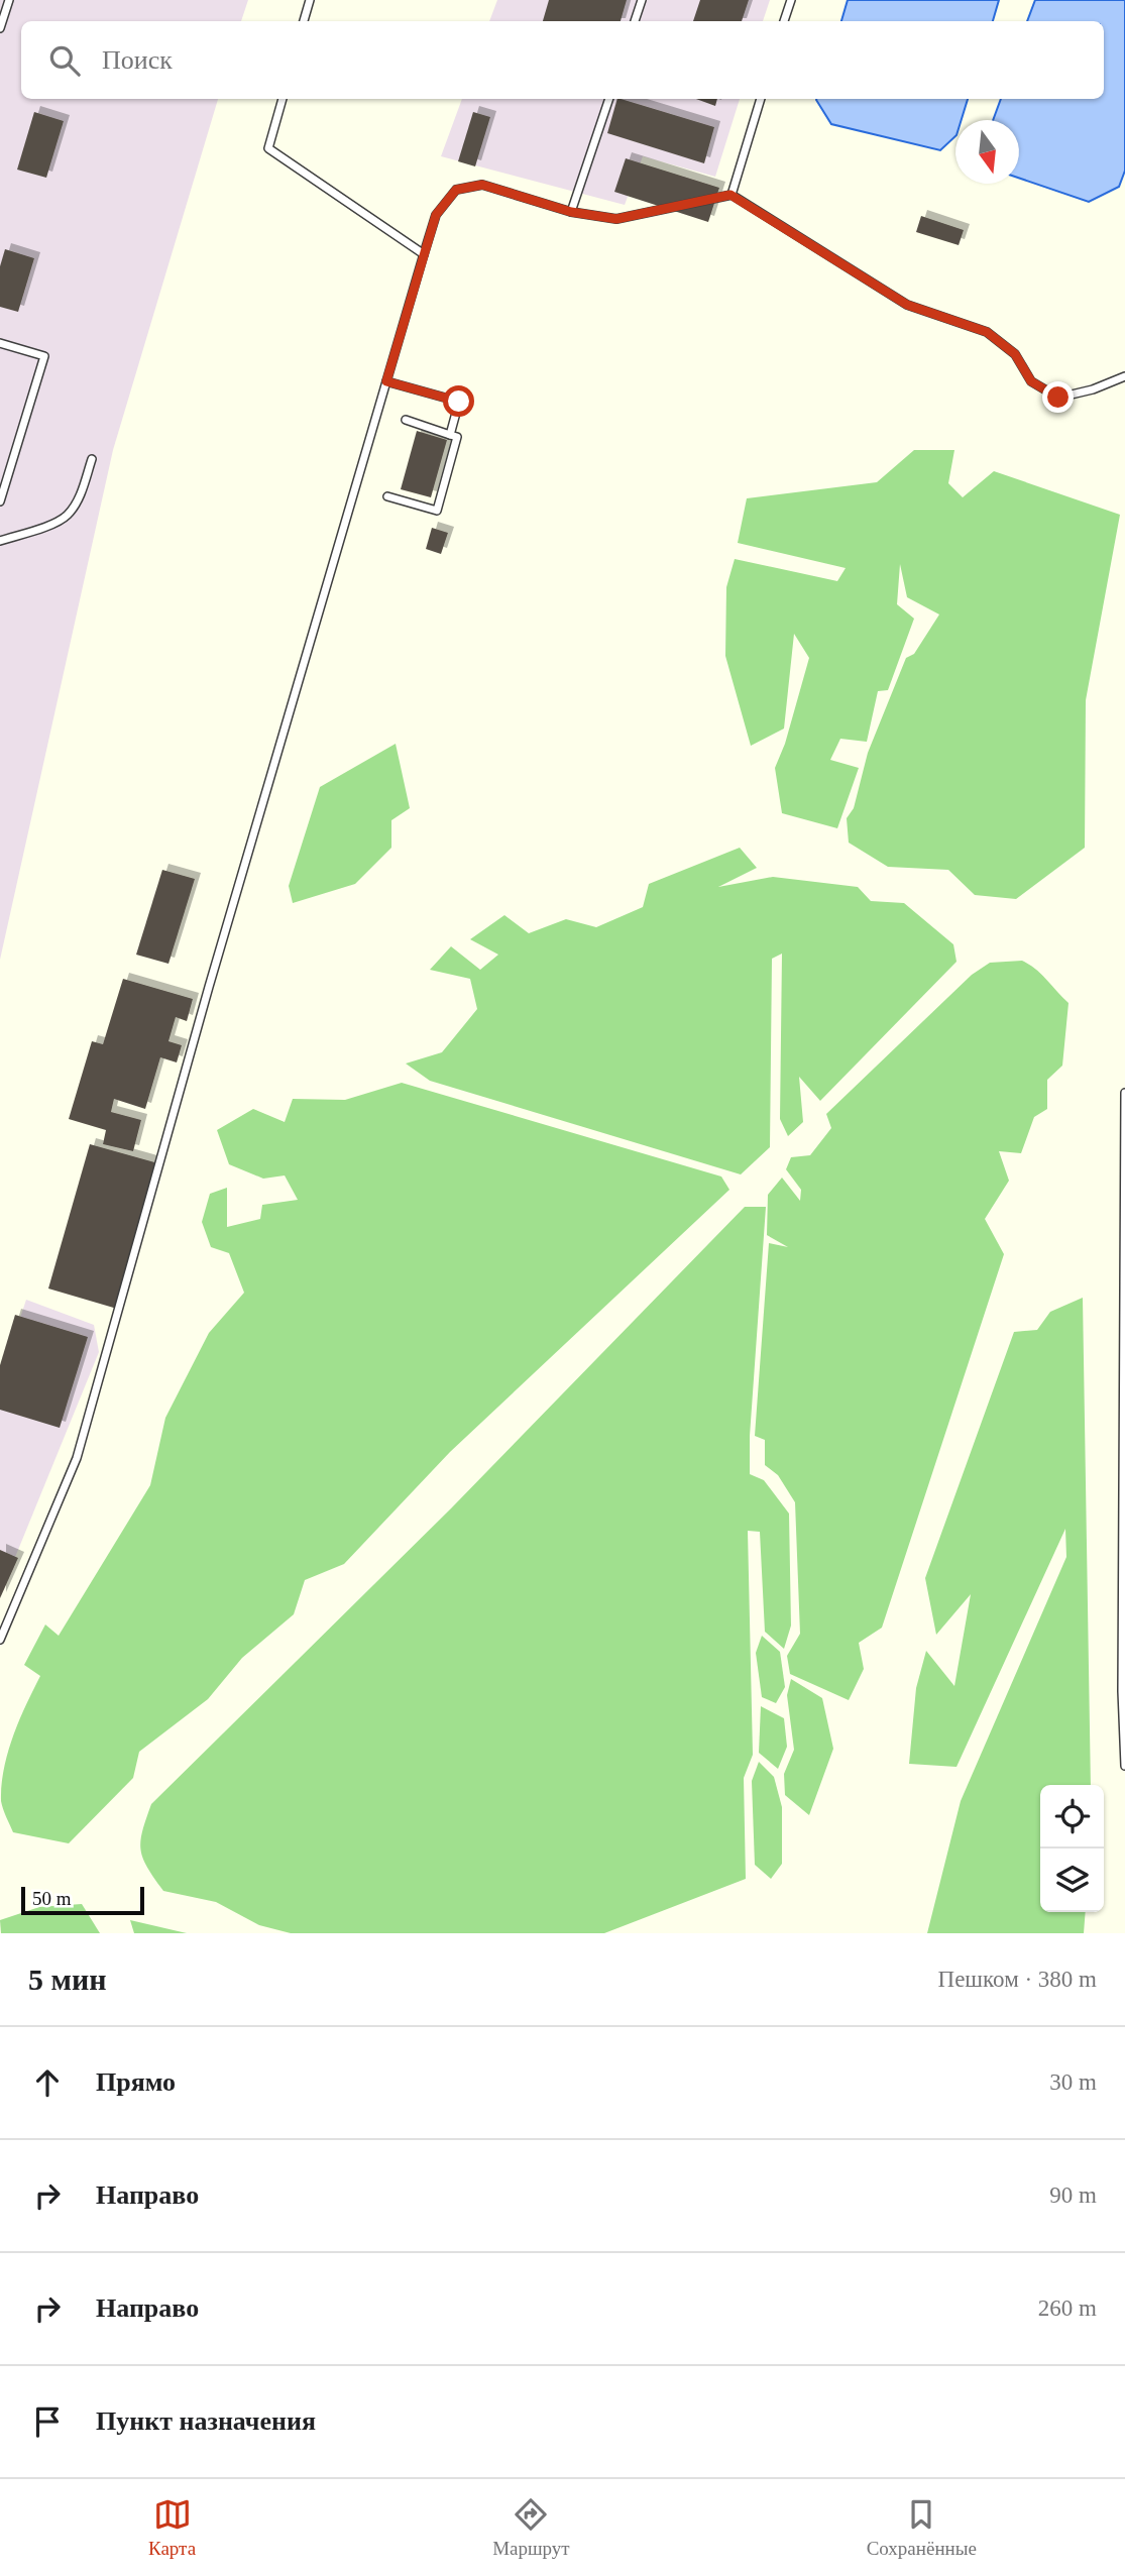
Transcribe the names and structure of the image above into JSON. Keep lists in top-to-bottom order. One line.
{"scale_bar":"50 m","north":"bottom","page":{"search":"Поиск","scale":"50 m","heading":["5 мин","Пешком · 380 m"],"list":[["Прямо","30 m"],["Направо","90 m"],["Направо","260 m"],"Пункт назначения"],"nav":["Карта","Маршрут","Сохранённые"]}}
